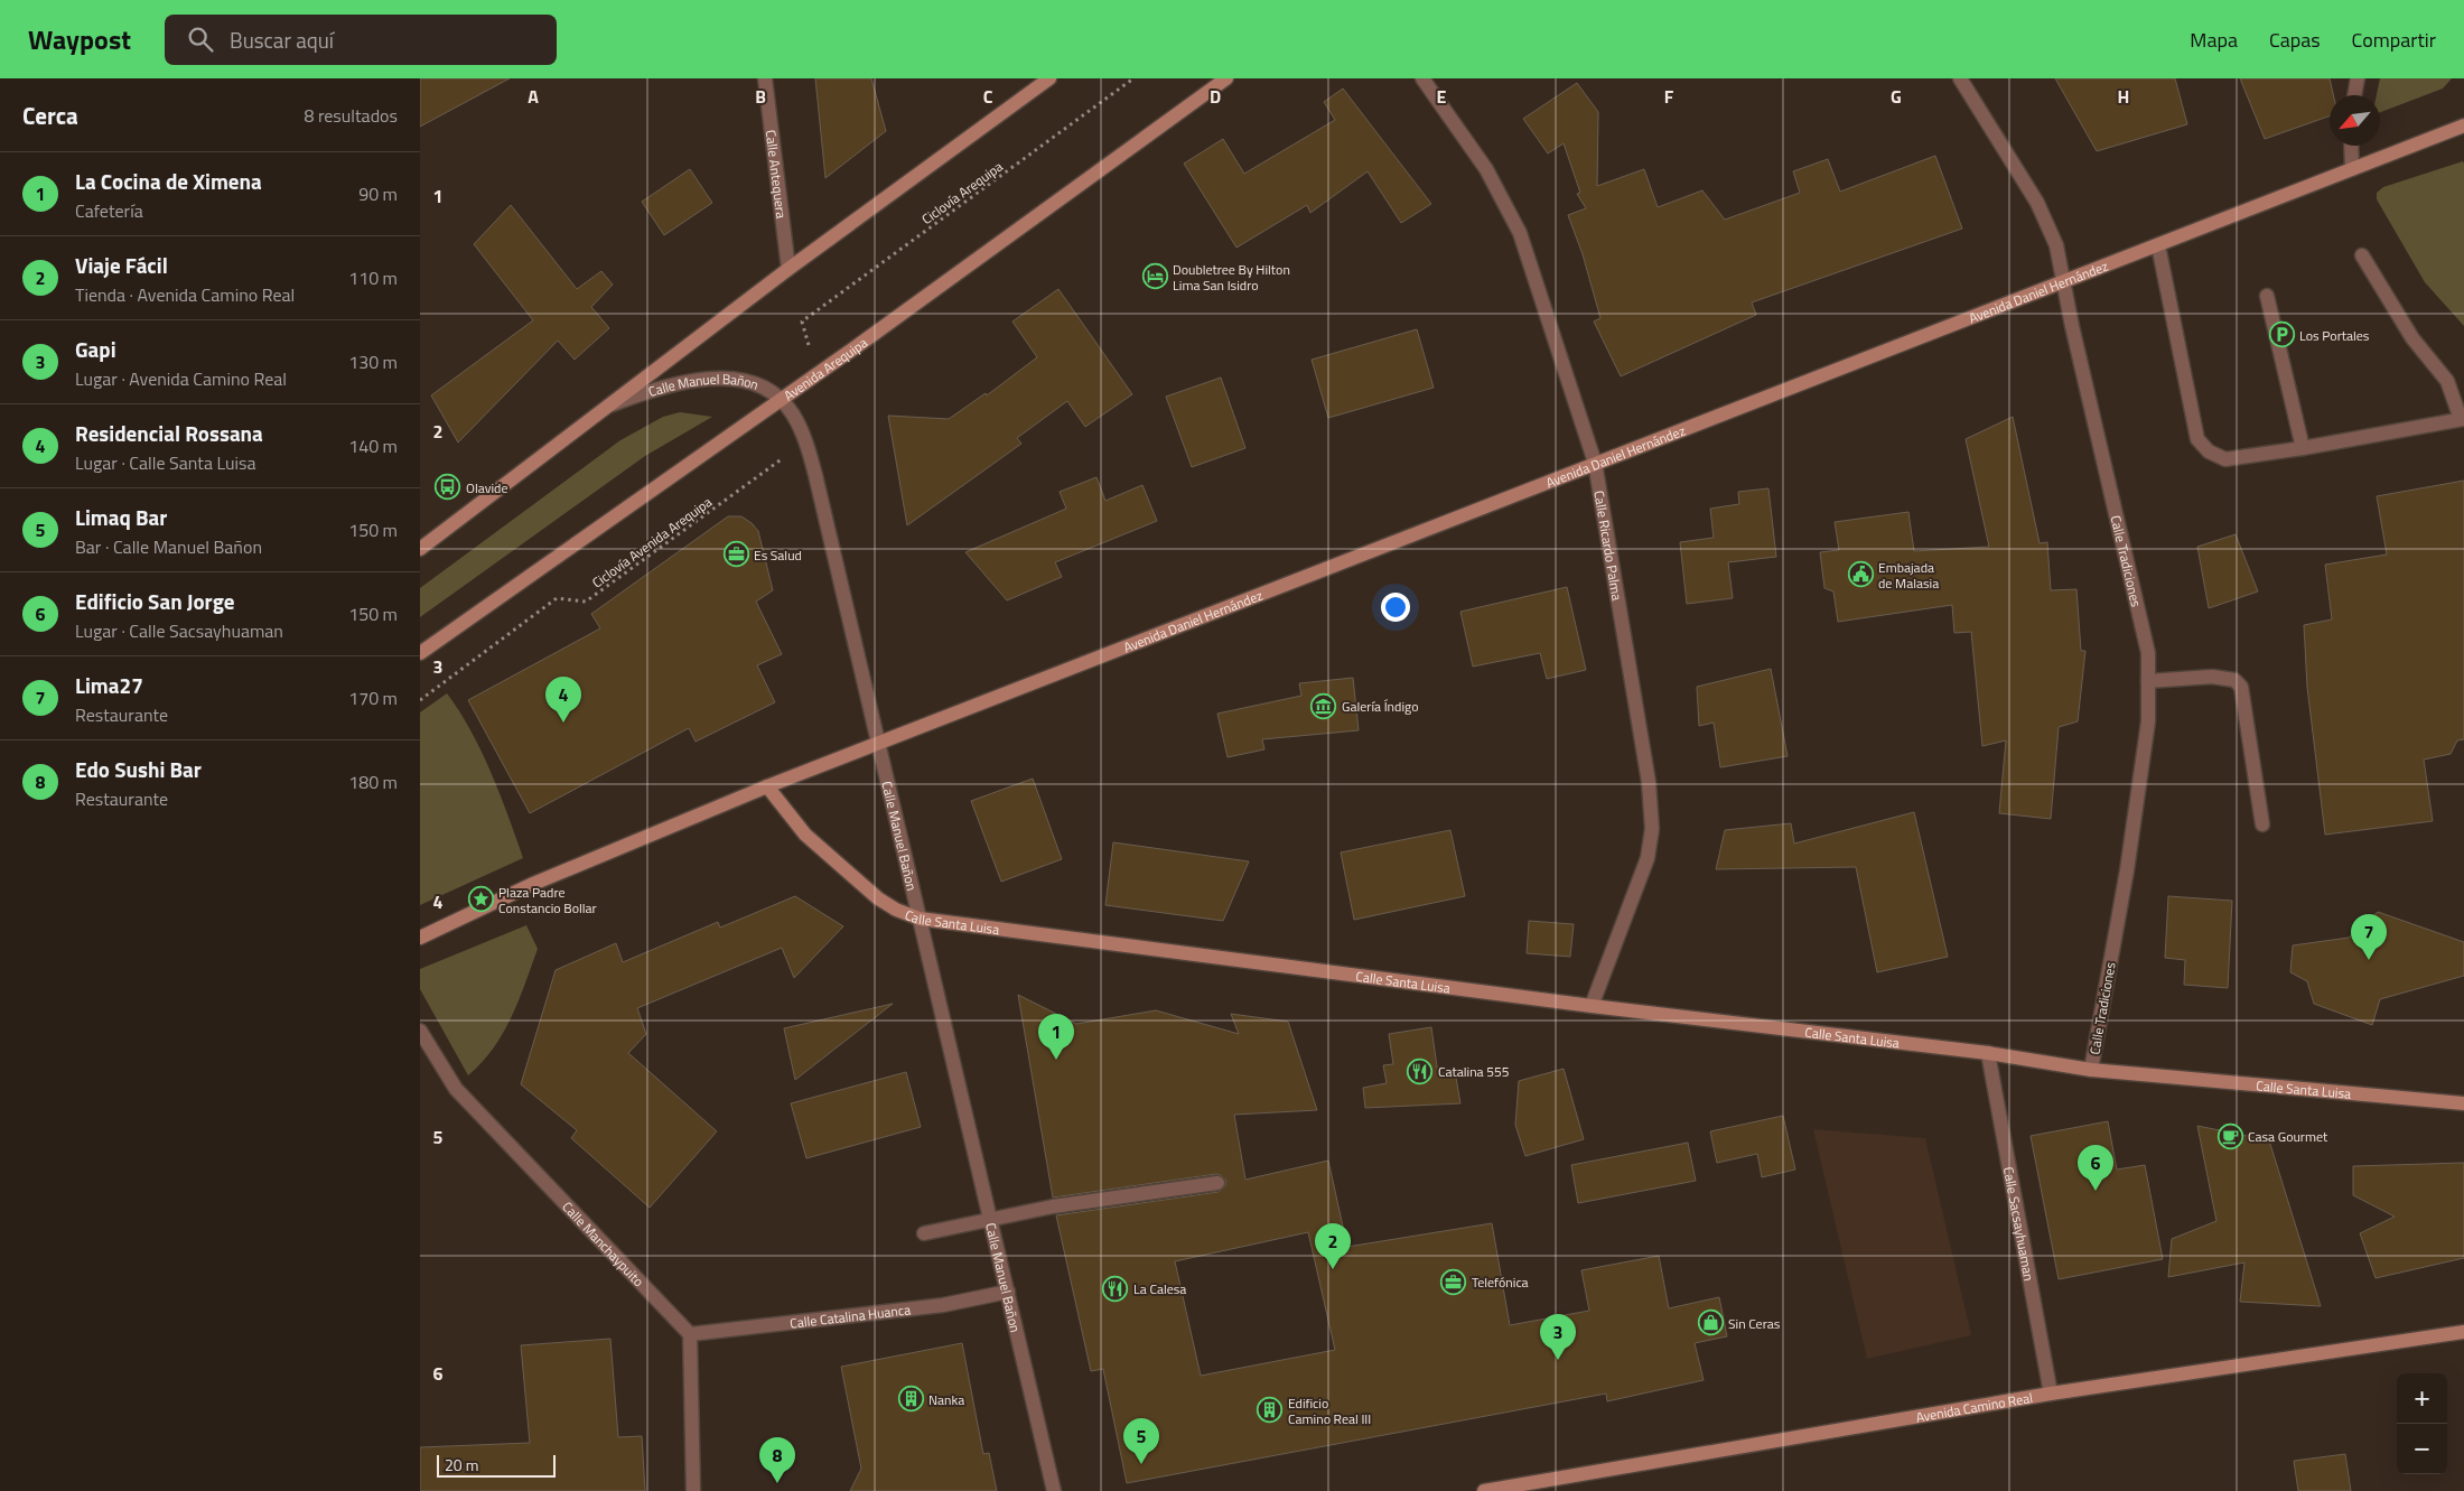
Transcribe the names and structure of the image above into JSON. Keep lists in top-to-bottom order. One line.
{"streets":{"street":["Calle Antequera","Avenida Daniel Hernández","Avenida Arequipa","Calle Manuel Bañon","Calle Ricardo Palma","Calle Tradiciones","Calle Santa Luisa","Calle Sacsayhuaman","Calle Manchaypuito","Calle Catalina Huanca","Avenida Camino Real"],"path":["Ciclovía Arequipa","Ciclovía Avenida Arequipa"]},"crossings":[["Avenida Daniel Hernández","Calle Manuel Bañon"],["Avenida Daniel Hernández","Calle Ricardo Palma"],["Avenida Daniel Hernández","Calle Tradiciones"],["Avenida Daniel Hernández","Calle Santa Luisa"],["Avenida Arequipa","Calle Manuel Bañon"],["Calle Manuel Bañon","Calle Santa Luisa"],["Calle Manuel Bañon","Calle Catalina Huanca"],["Calle Ricardo Palma","Calle Santa Luisa"],["Calle Tradiciones","Calle Santa Luisa"],["Calle Santa Luisa","Calle Sacsayhuaman"],["Calle Sacsayhuaman","Avenida Camino Real"],["Calle Manchaypuito","Calle Catalina Huanca"]],"places":{"hotel":["Doubletree By Hilton Lima San Isidro"],"parking":["Los Portales"],"bus stop":["Olavide"],"office":["Es Salud","Telefónica"],"public building":["Embajada de Malasia"],"museum":["Galería Índigo"],"place":["Plaza Padre Constancio Bollar"],"restaurant":["Catalina 555","La Calesa"],"cafe":["Casa Gourmet"],"shop":["Sin Ceras"],"building":["Nanka","Edificio Camino Real III"]},"scale_bar":"20 m","north":"bottom left","page":{"header":"Waypost","search":"Buscar aquí","nav":["Mapa","Capas","Compartir"],"heading":["Cerca","8 resultados"],"list":[{"mark":"1","name":"La Cocina de Ximena","note":"Cafetería","value":"90 m"},{"mark":"2","name":"Viaje Fácil","note":"Tienda · Avenida Camino Real","value":"110 m"},{"mark":"3","name":"Gapi","note":"Lugar · Avenida Camino Real","value":"130 m"},{"mark":"4","name":"Residencial Rossana","note":"Lugar · Calle Santa Luisa","value":"140 m"},{"mark":"5","name":"Limaq Bar","note":"Bar · Calle Manuel Bañon","value":"150 m"},{"mark":"6","name":"Edificio San Jorge","note":"Lugar · Calle Sacsayhuaman","value":"150 m"},{"mark":"7","name":"Lima27","note":"Restaurante","value":"170 m"},{"mark":"8","name":"Edo Sushi Bar","note":"Restaurante","value":"180 m"}],"pins":["4","7","1","6","2","3","5","8"],"map_buttons":["+","−"],"scale":"20 m"},"grid":{"columns":["A","B","C","D","E","F","G","H"],"rows":["1","2","3","4","5","6"]}}
